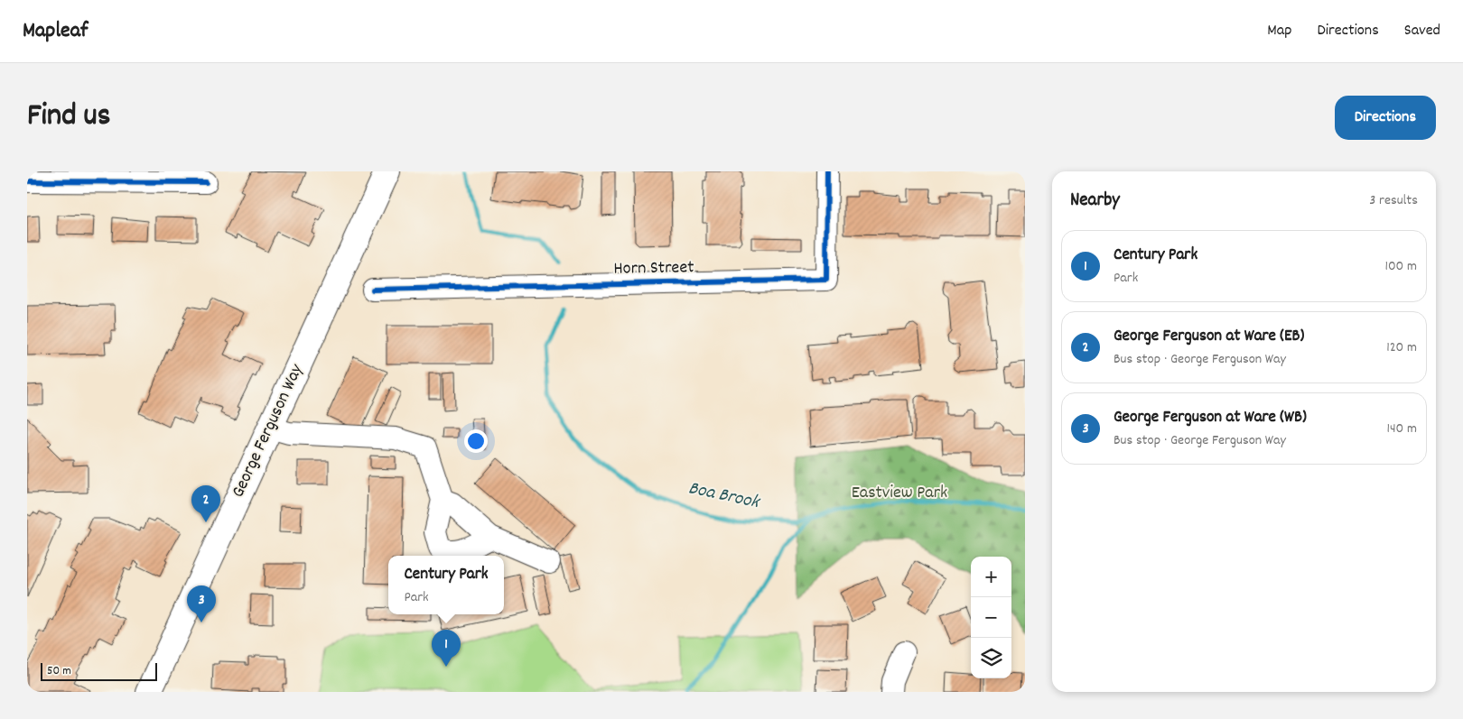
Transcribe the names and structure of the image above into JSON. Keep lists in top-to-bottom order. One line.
{"streets":{"main road":["George Ferguson Way"],"street":["Horn Street"]},"water":["Boa Brook"],"parks":["Eastview Park"],"scale_bar":"50 m","page":{"header":"Mapleaf","nav":["Map","Directions","Saved"],"title":"Find us","buttons":"Directions","heading":["Nearby","3 results"],"list":[{"mark":"1","name":"Century Park","note":"Park","value":"100 m"},{"mark":"2","name":"George Ferguson at Ware (EB)","note":"Bus stop · George Ferguson Way","value":"120 m"},{"mark":"3","name":"George Ferguson at Ware (WB)","note":"Bus stop · George Ferguson Way","value":"140 m"}],"pins":["2","3","1"],"popup":["Century Park","Park"],"map_buttons":["+","−"],"scale":"50 m"}}
